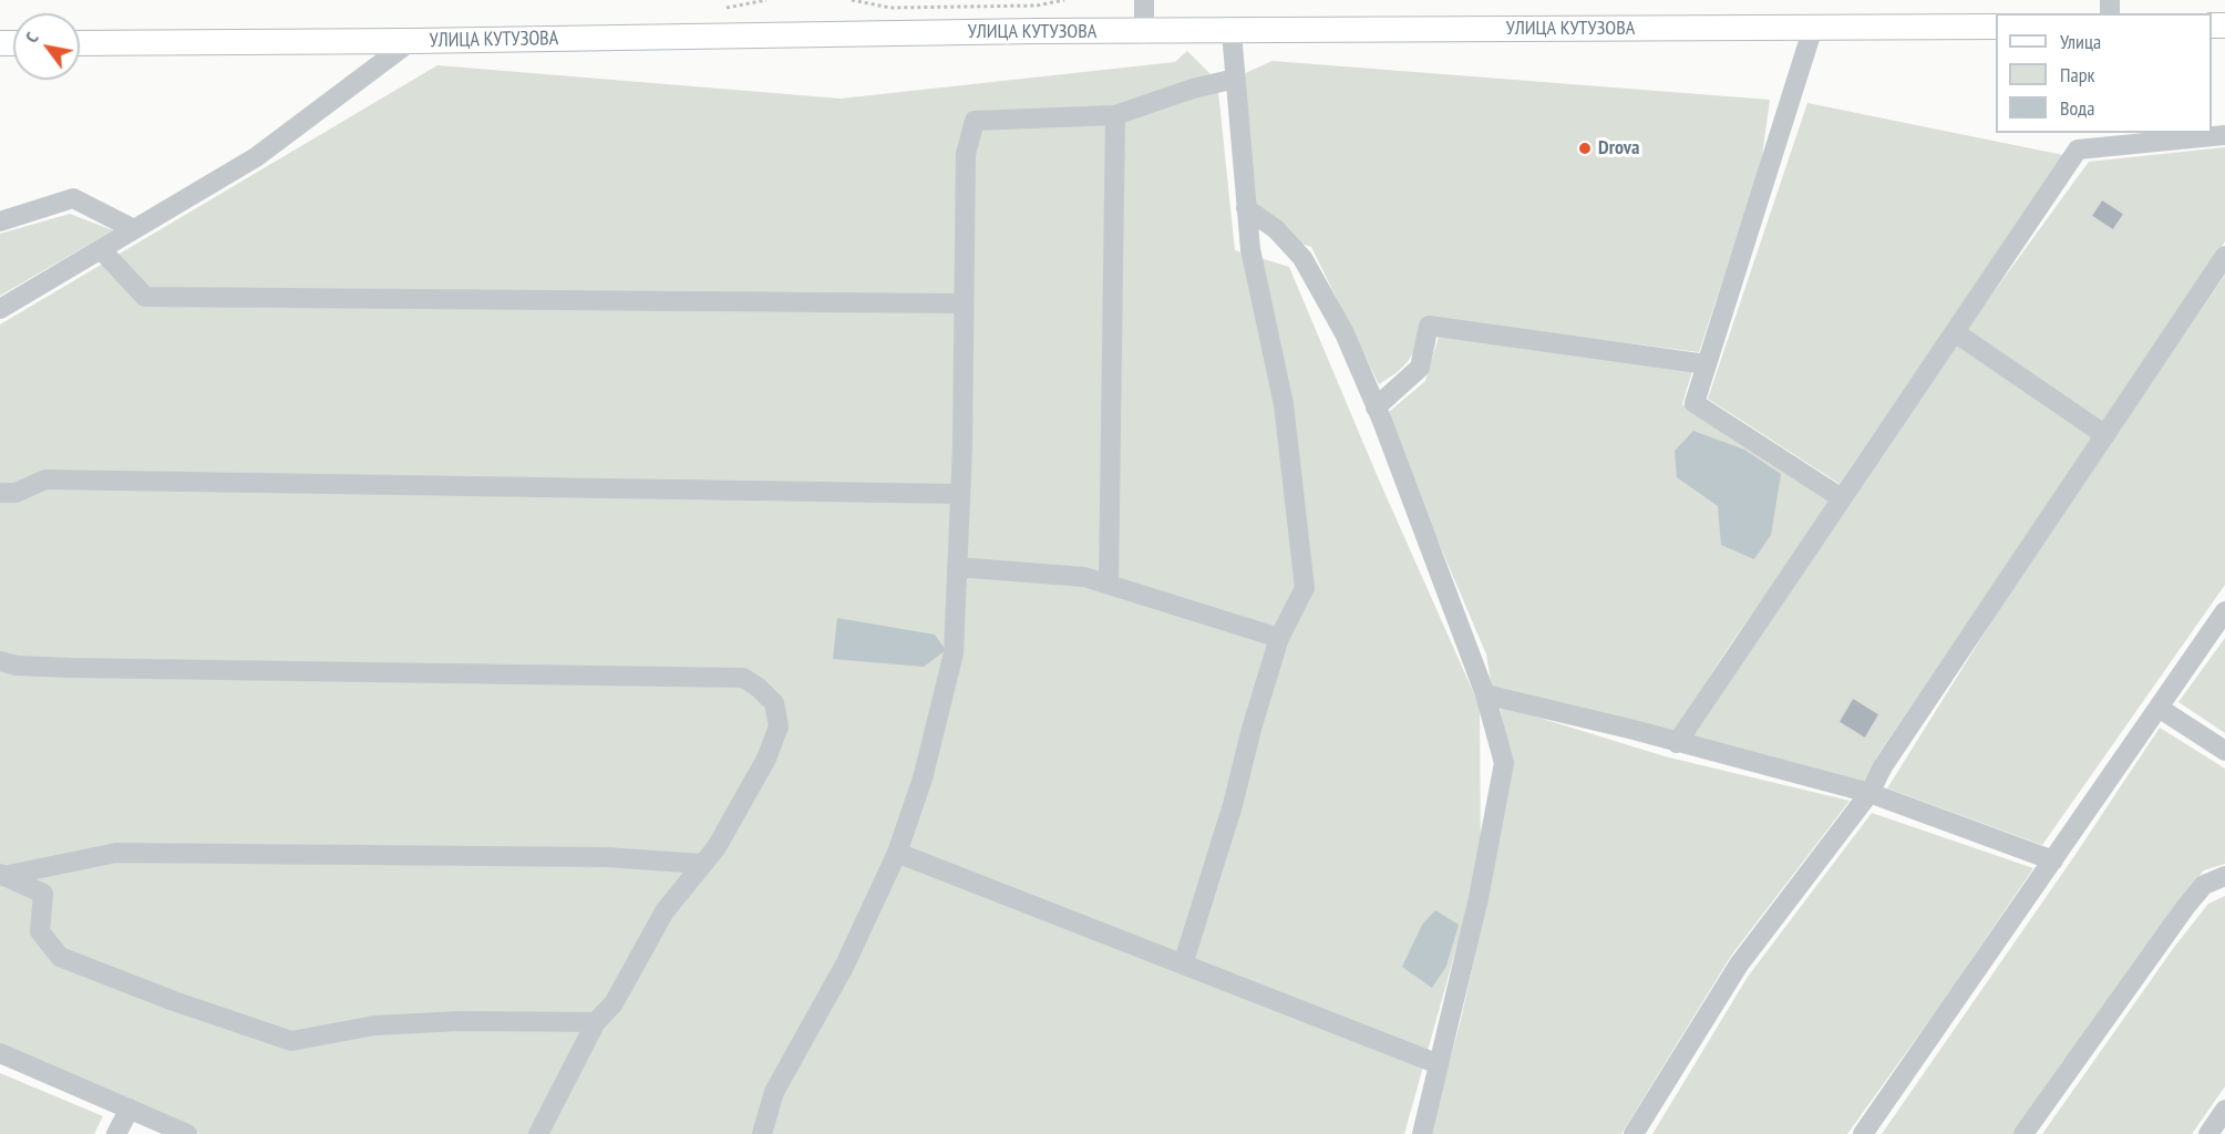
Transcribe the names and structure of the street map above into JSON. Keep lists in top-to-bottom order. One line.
{"streets":{"main road":["УЛИЦА КУТУЗОВА"]},"places":["Drova"],"legend":["Улица","Парк","Вода"],"north":"top left"}
